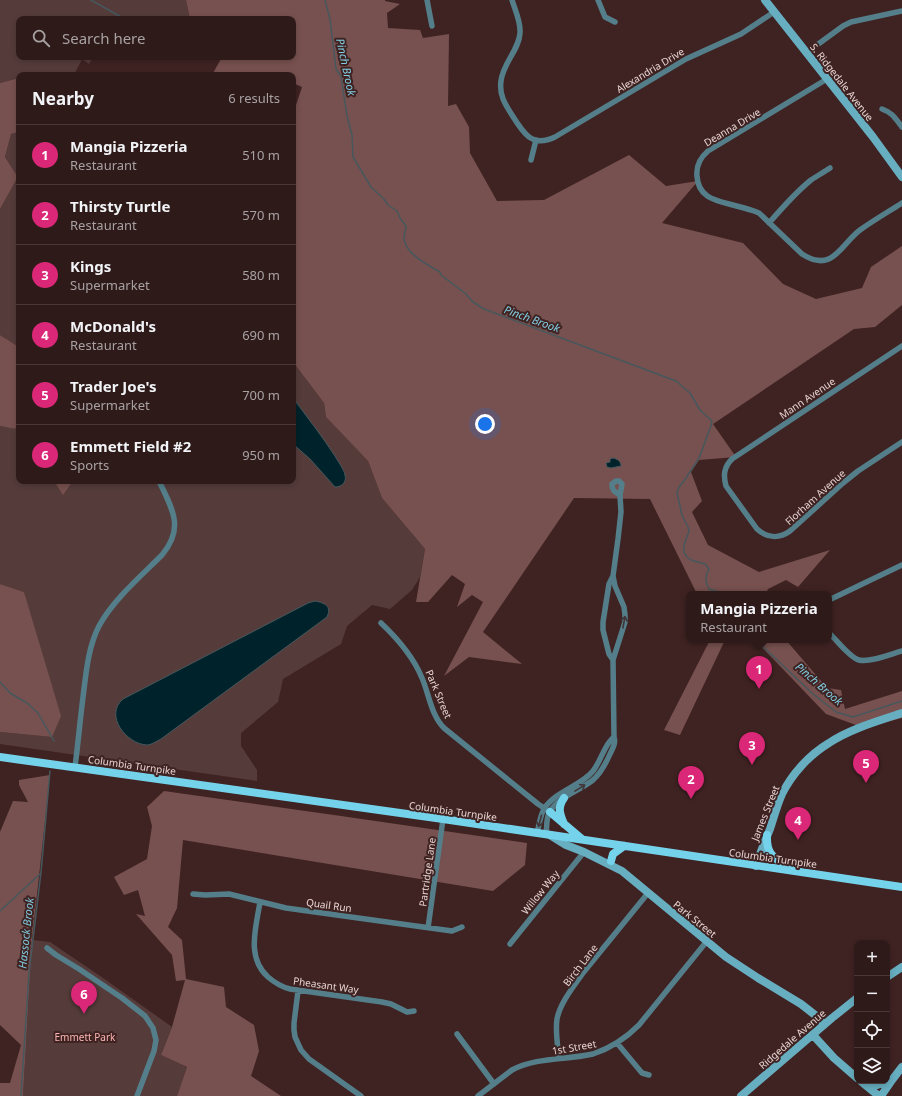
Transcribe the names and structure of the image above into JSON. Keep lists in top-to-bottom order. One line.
{"streets":{"main road":["S. Ridgedale Avenue","Park Street","Columbia Turnpike","James Street","Ridgedale Avenue"],"street":["Alexandria Drive","Deanna Drive","Mann Avenue","Florham Avenue","Partridge Lane","Willow Way","Quail Run","Birch Lane","Pheasant Way","1st Street"]},"crossings":[["Alexandria Drive","S. Ridgedale Avenue"],["S. Ridgedale Avenue","Deanna Drive"],["Mann Avenue","Florham Avenue"],["Park Street","Columbia Turnpike"],["Park Street","Willow Way"],["Park Street","Birch Lane"],["Park Street","Ridgedale Avenue"],["Park Street","1st Street"],["Columbia Turnpike","James Street"],["Columbia Turnpike","Partridge Lane"],["Partridge Lane","Quail Run"],["Quail Run","Pheasant Way"],["Birch Lane","1st Street"]],"water":["Pinch Brook","Hassock Brook"],"parks":["Emmett Park"],"page":{"search":"Search here","heading":["Nearby","6 results"],"list":[{"mark":"1","name":"Mangia Pizzeria","note":"Restaurant","value":"510 m"},{"mark":"2","name":"Thirsty Turtle","note":"Restaurant","value":"570 m"},{"mark":"3","name":"Kings","note":"Supermarket","value":"580 m"},{"mark":"4","name":"McDonald's","note":"Restaurant","value":"690 m"},{"mark":"5","name":"Trader Joe's","note":"Supermarket","value":"700 m"},{"mark":"6","name":"Emmett Field #2","note":"Sports","value":"950 m"}],"popup":["Mangia Pizzeria","Restaurant"],"pins":["1","3","5","2","4","6"],"map_buttons":["+","−"]}}
